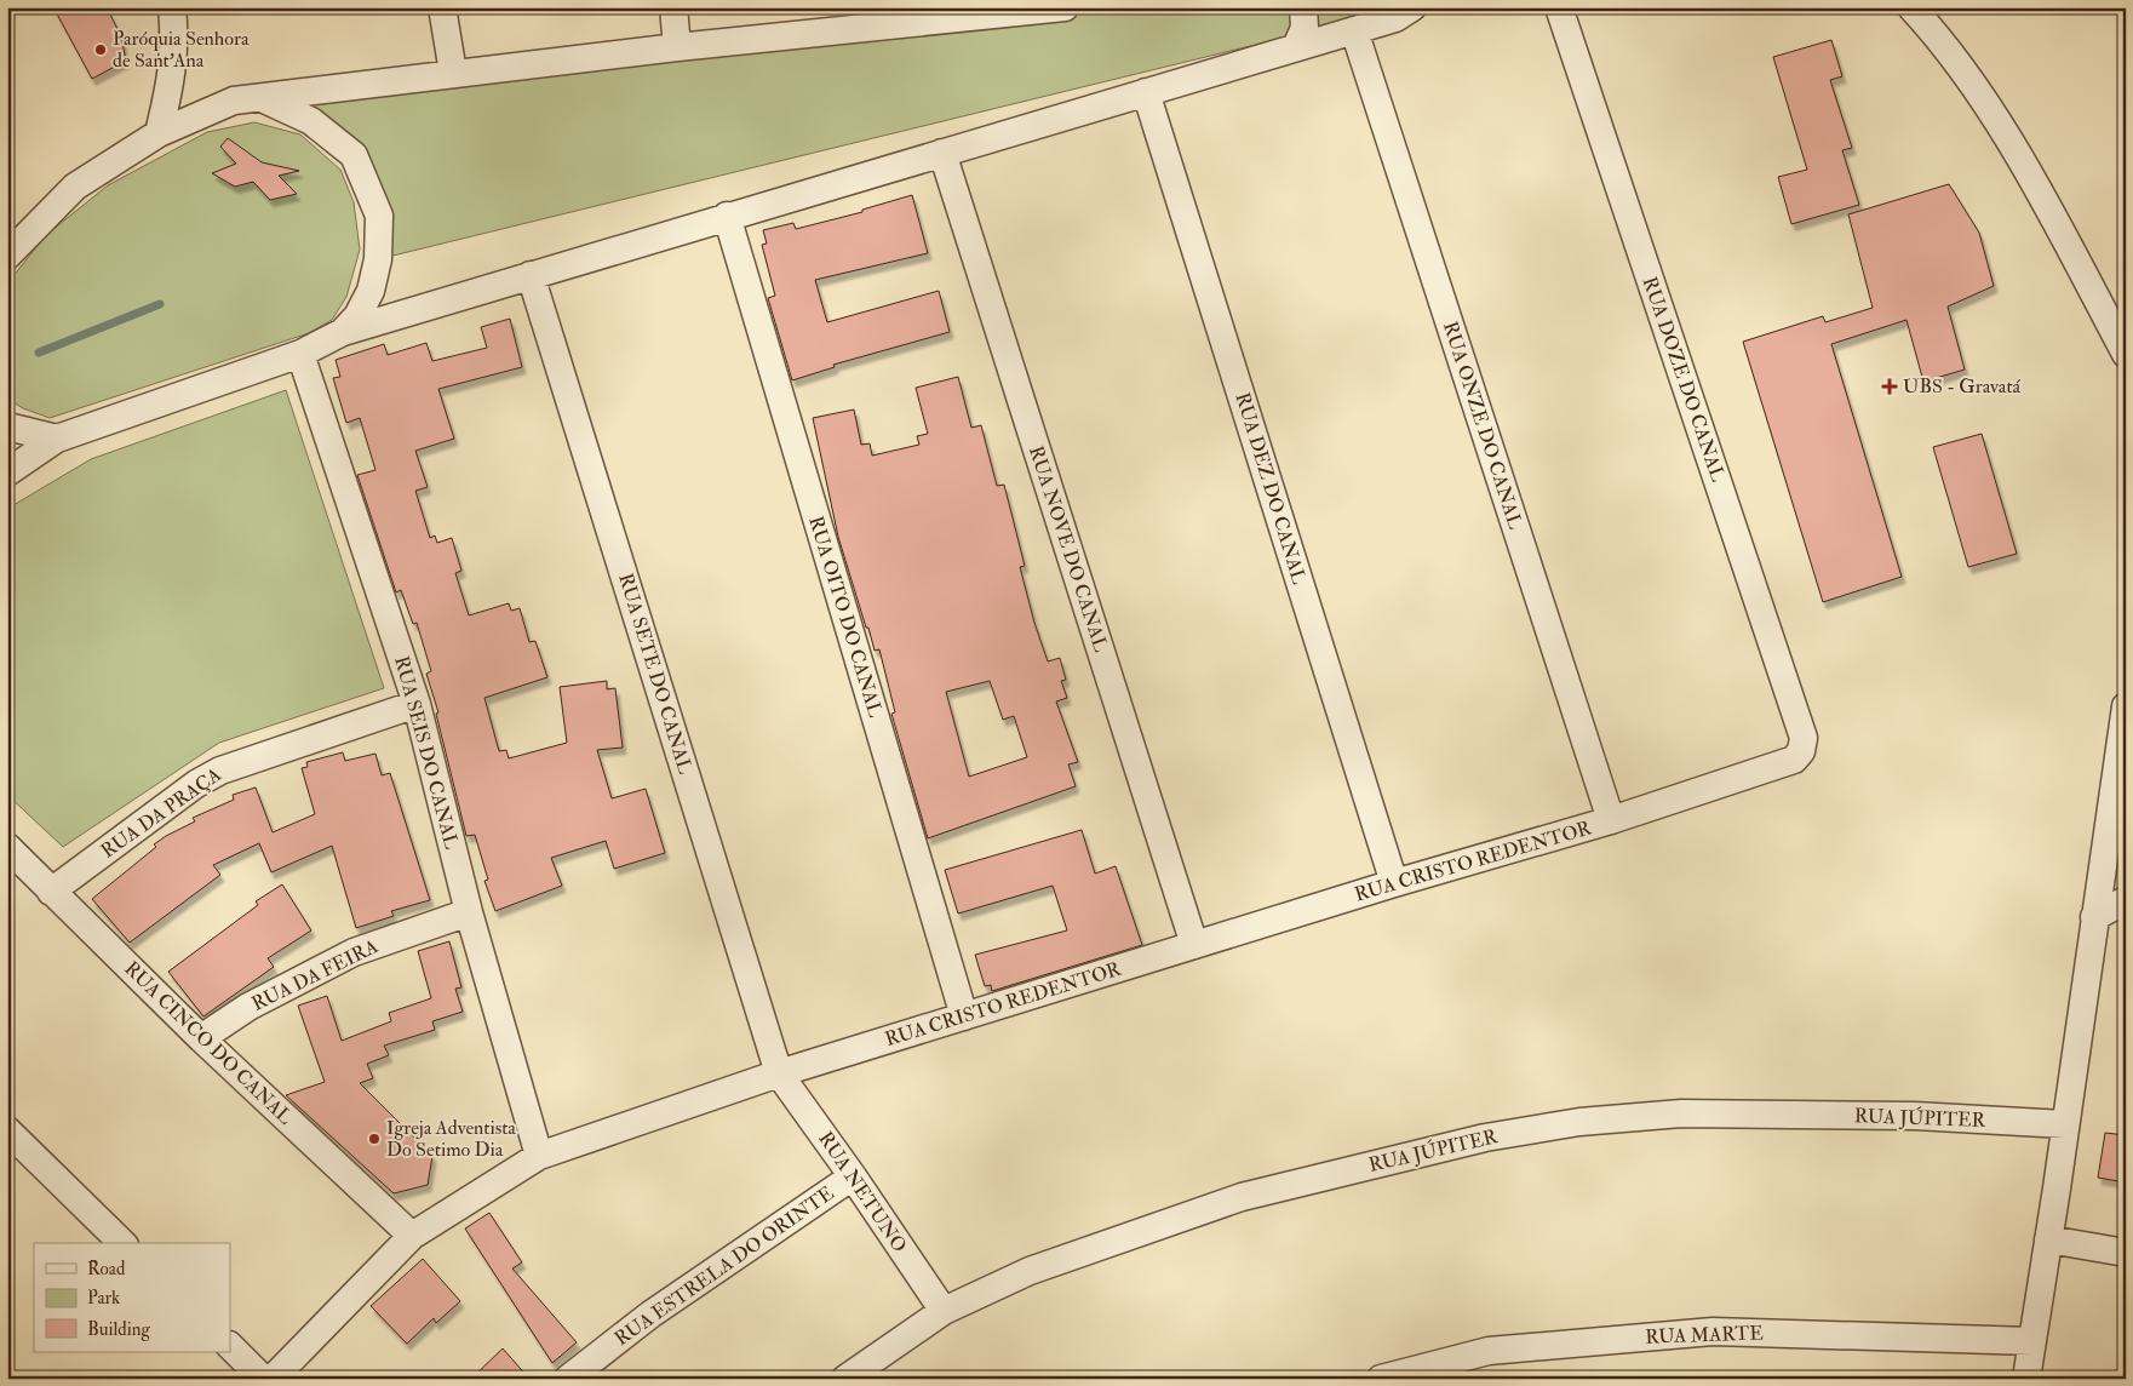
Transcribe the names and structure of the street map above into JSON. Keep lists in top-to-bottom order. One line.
{"streets":{"street":["RUA DOZE DO CANAL","RUA ONZE DO CANAL","RUA DEZ DO CANAL","RUA NOVE DO CANAL","RUA OITO DO CANAL","RUA SETE DO CANAL","RUA SEIS DO CANAL","RUA DA PRAÇA","RUA CRISTO REDENTOR","RUA DA FEIRA","RUA CINCO DO CANAL","RUA JÚPITER","RUA NETUNO","RUA ESTRELA DO ORINTE","RUA MARTE"]},"crossings":[["RUA DOZE DO CANAL","RUA CRISTO REDENTOR"],["RUA ONZE DO CANAL","RUA CRISTO REDENTOR"],["RUA DEZ DO CANAL","RUA CRISTO REDENTOR"],["RUA NOVE DO CANAL","RUA CRISTO REDENTOR"],["RUA OITO DO CANAL","RUA CRISTO REDENTOR"],["RUA SETE DO CANAL","RUA CRISTO REDENTOR"],["RUA SETE DO CANAL","RUA NETUNO"],["RUA SEIS DO CANAL","RUA DA PRAÇA"],["RUA SEIS DO CANAL","RUA CRISTO REDENTOR"],["RUA SEIS DO CANAL","RUA DA FEIRA"],["RUA DA PRAÇA","RUA CINCO DO CANAL"],["RUA CRISTO REDENTOR","RUA CINCO DO CANAL"],["RUA CRISTO REDENTOR","RUA NETUNO"],["RUA DA FEIRA","RUA CINCO DO CANAL"],["RUA JÚPITER","RUA NETUNO"],["RUA NETUNO","RUA ESTRELA DO ORINTE"]],"places":{"other":["Paróquia Senhora de Sant'Ana","Igreja Adventista Do Setimo Dia"],"health":["UBS - Gravatá"]},"legend":["Road","Park","Building"]}
